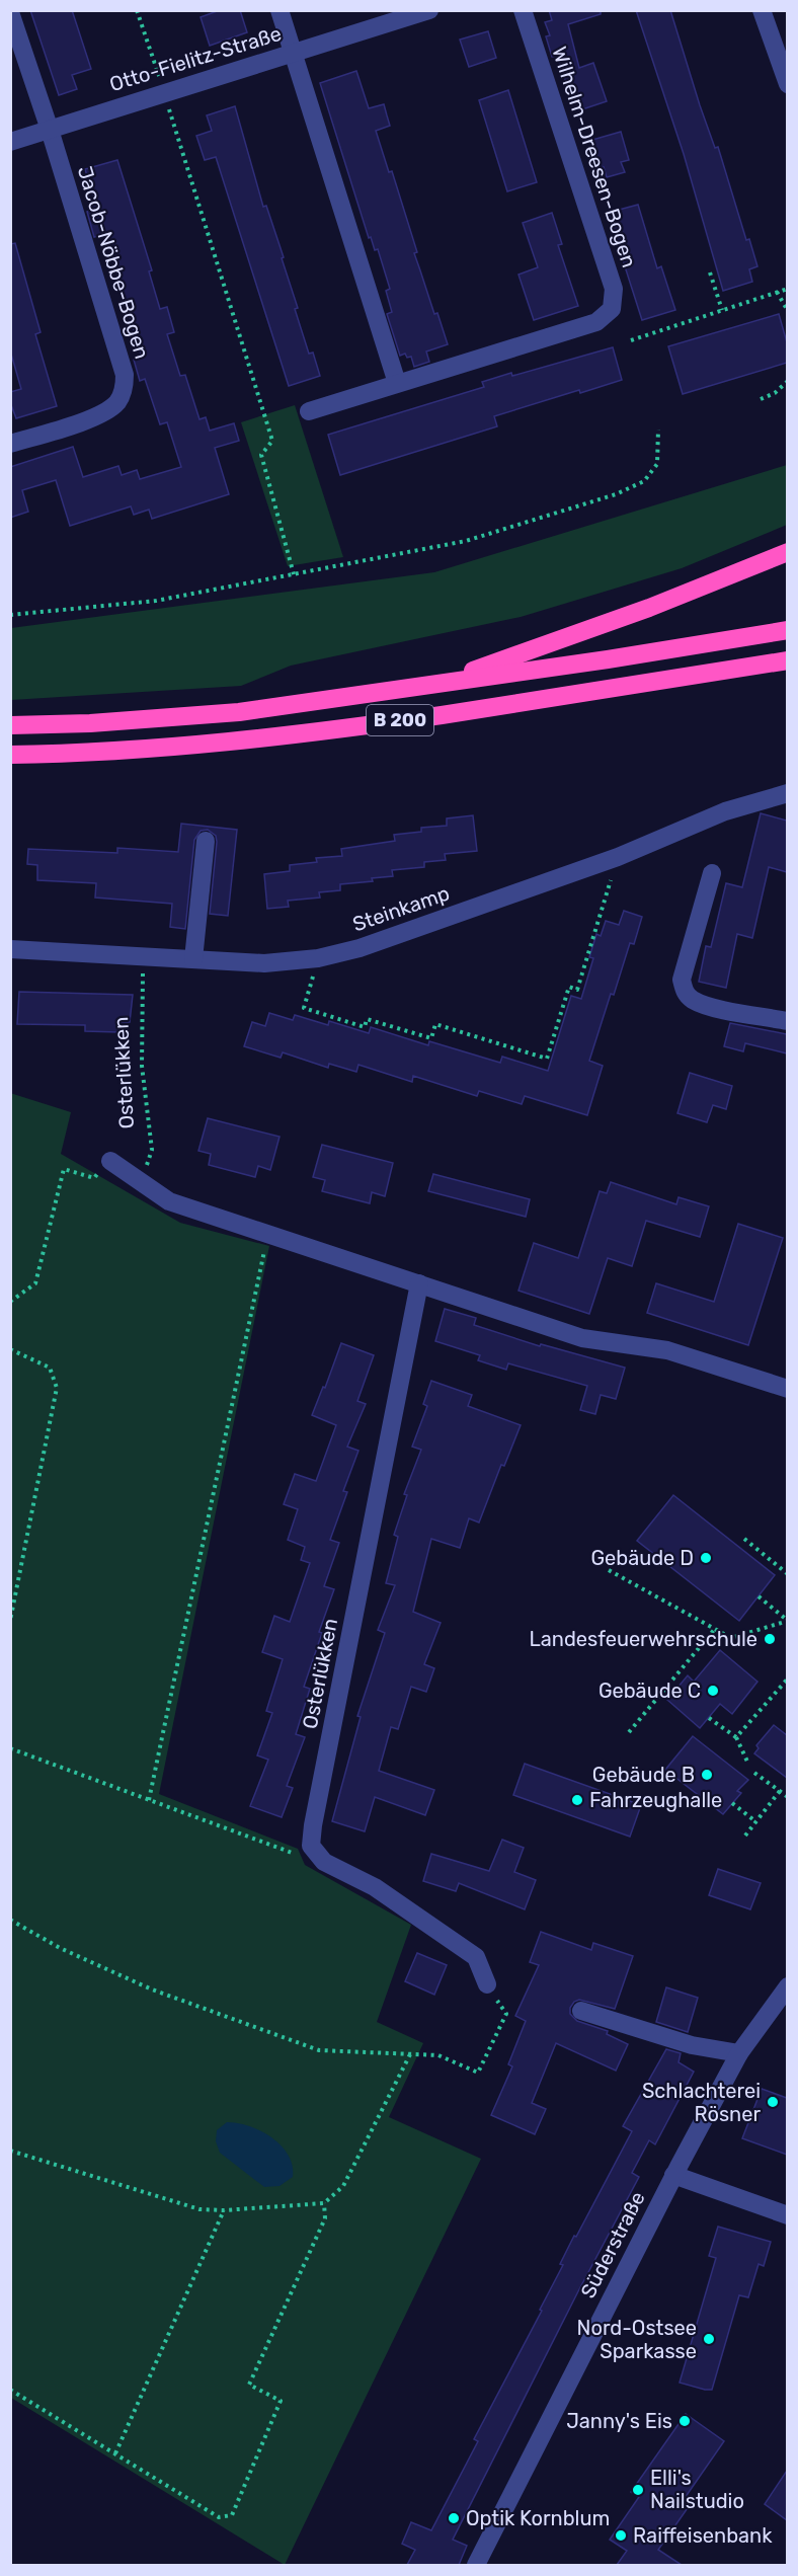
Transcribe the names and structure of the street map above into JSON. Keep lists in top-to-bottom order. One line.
{"streets":{"highway":["B 200"],"street":["Otto-Fielitz-Straße","Wilhelm-Dreesen-Bogen","Jacob-Nöbbe-Bogen","Steinkamp","Osterlükken","Süderstraße"]},"crossings":[["Otto-Fielitz-Straße","Jacob-Nöbbe-Bogen"],["Steinkamp","Osterlükken"]],"places":["Gebäude D","Landesfeuerwehrschule","Gebäude C","Gebäude B","Fahrzeughalle","Schlachterei Rösner","Nord-Ostsee Sparkasse","Janny's Eis","Elli's Nailstudio","Optik Kornblum","Raiffeisenbank"]}
